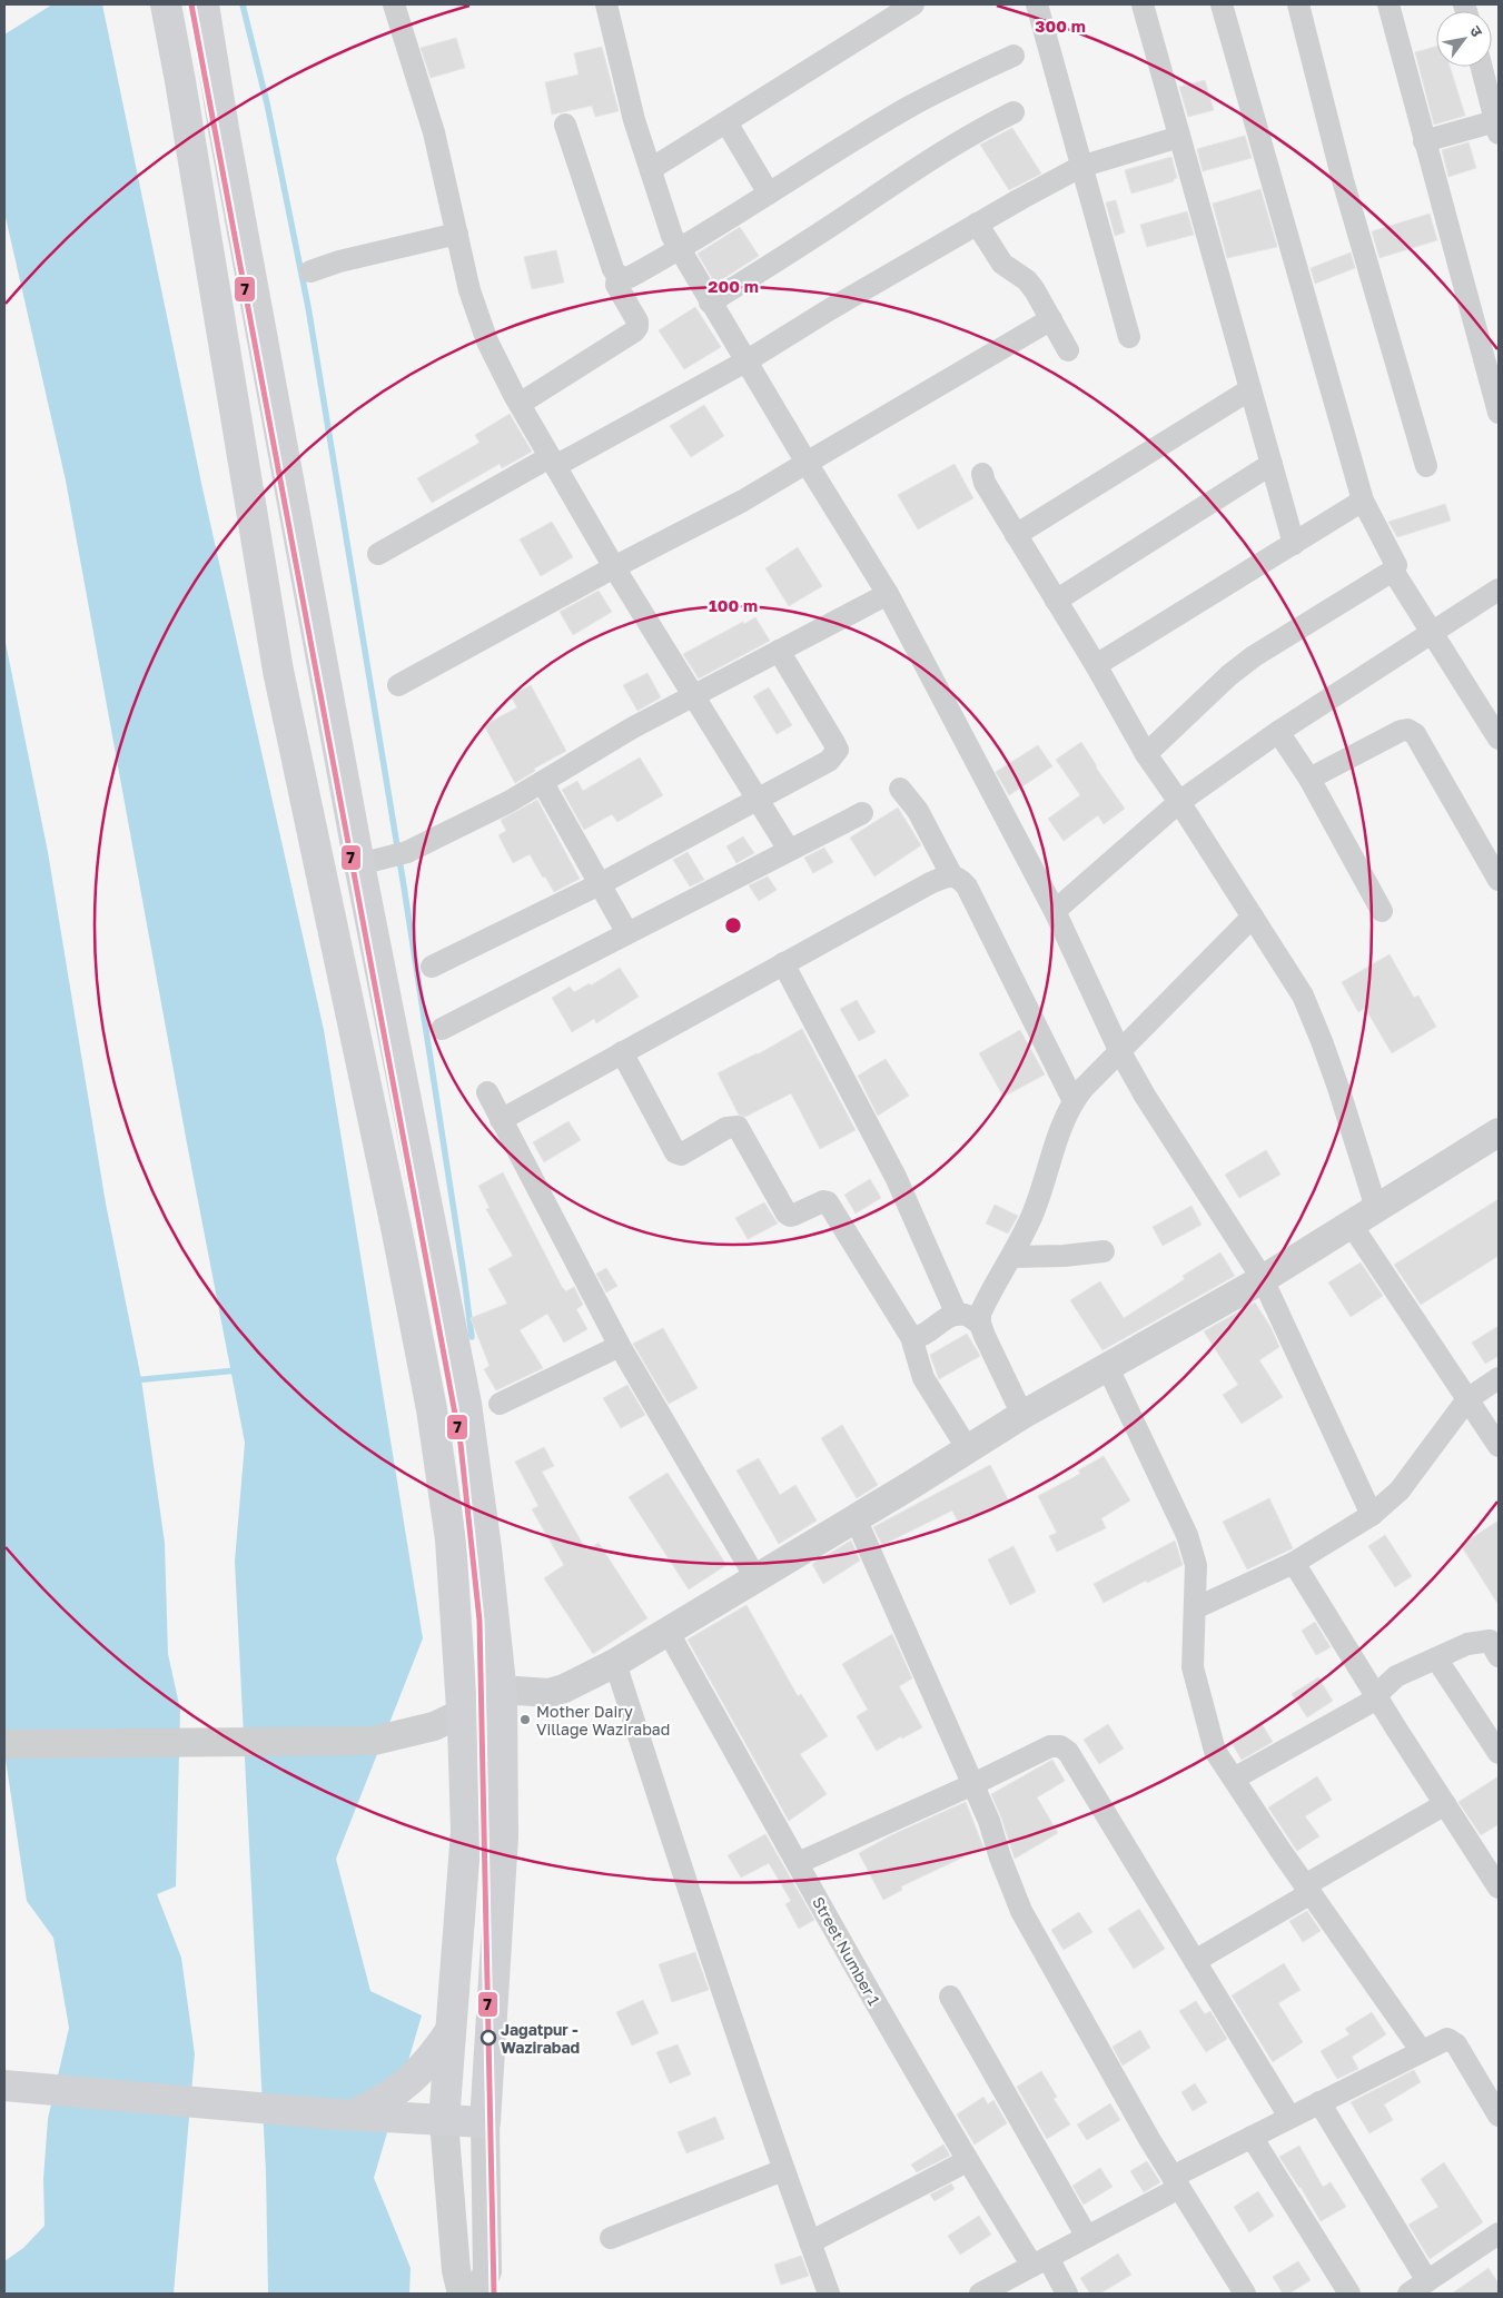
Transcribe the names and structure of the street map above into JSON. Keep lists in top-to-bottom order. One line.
{"streets":{"street":["Street Number 1"]},"places":["Mother Dairy Village Wazirabad","Jagatpur - Wazirabad"],"lines":["transit line 7"],"north":"top right","rings":["300 m","200 m","100 m"]}
